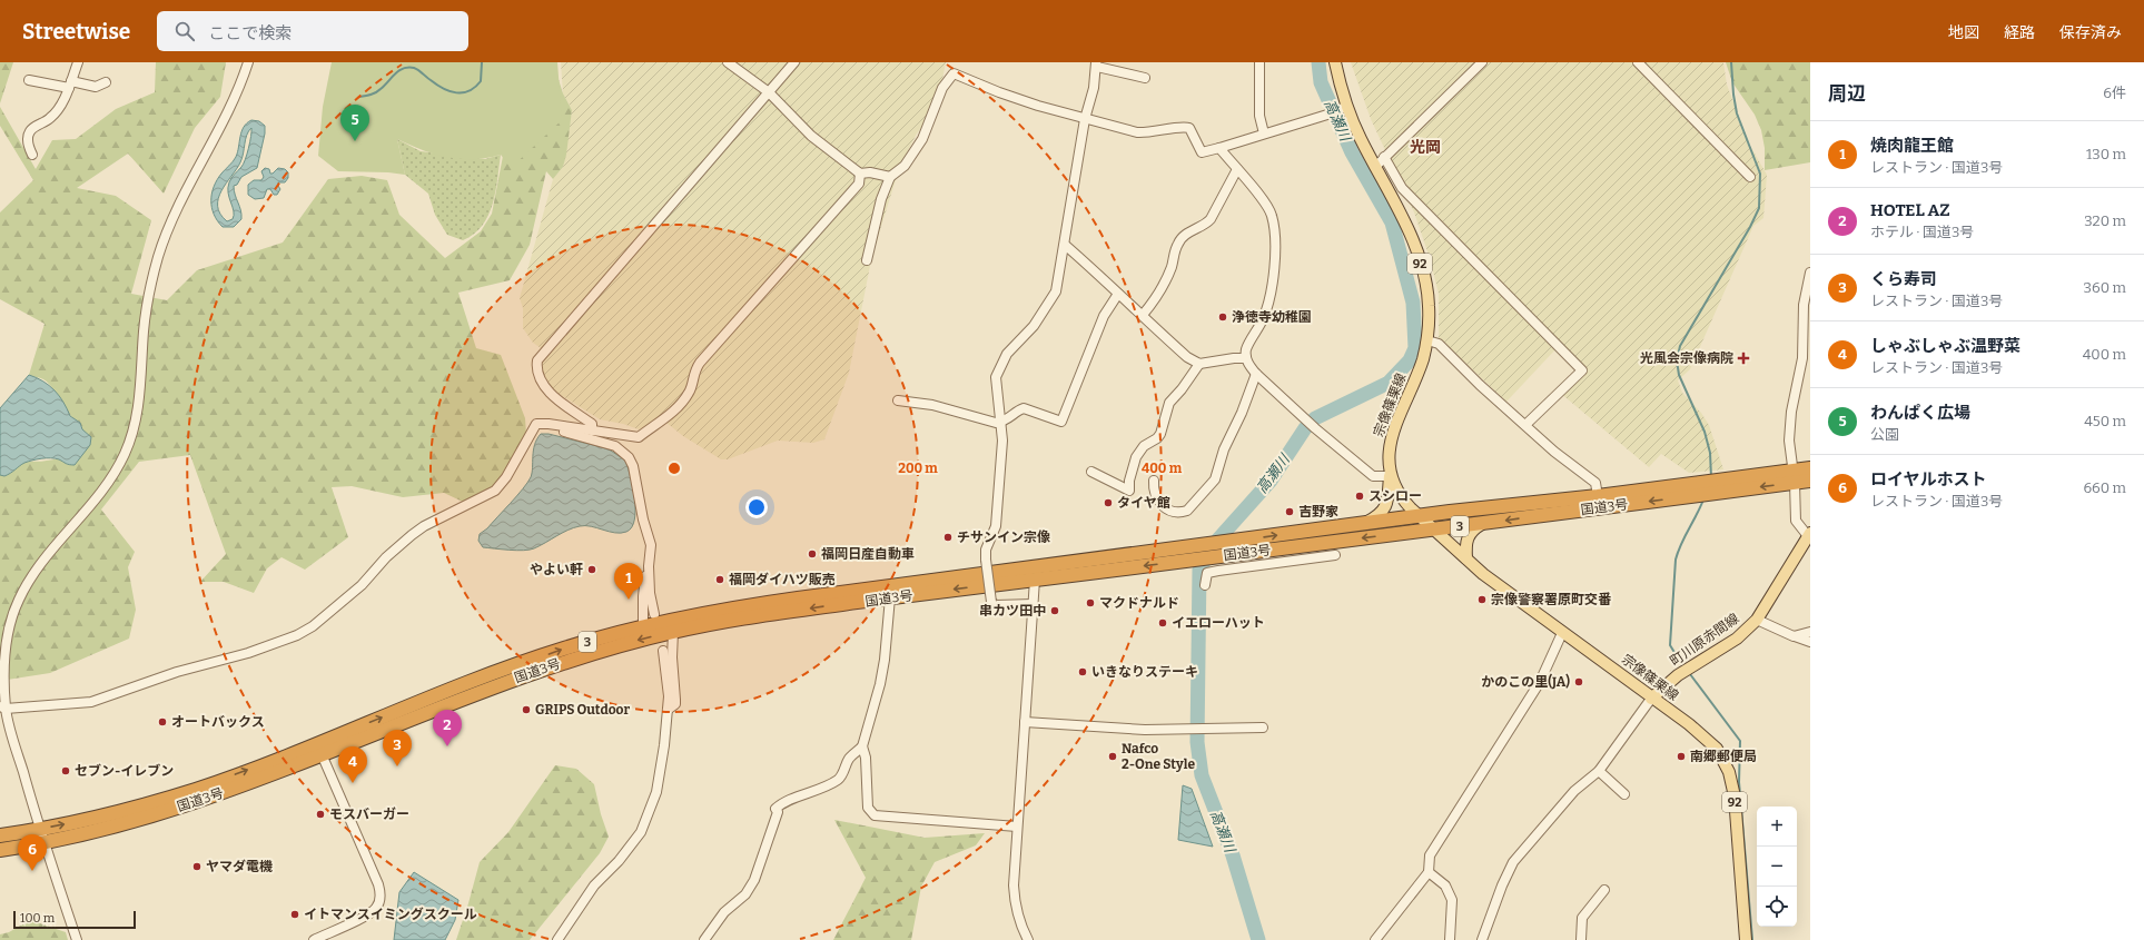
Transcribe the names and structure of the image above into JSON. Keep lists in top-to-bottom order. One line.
{"streets":{"highway":["国道3号","3"],"main road":["92","宗像篠栗線","町川原赤間線"]},"crossings":[["宗像篠栗線","国道3号"],["宗像篠栗線","町川原赤間線"]],"districts":["光岡"],"water":["高瀬川"],"places":{"other":["浄徳寺幼稚園","スシロー","タイヤ館","吉野家","チサンイン宗像","福岡日産自動車","やよい軒","福岡ダイハツ販売","宗像警察署原町交番","マクドナルド","串カツ田中","イエローハット","いきなりステーキ","かのこの里(JA)","GRIPS Outdoor","オートバックス","Nafco 2-One Style","南郷郵便局","セブン-イレブン","モスバーガー","ヤマダ電機","イトマンスイミングスクール"],"health":["光風会宗像病院"]},"scale_bar":"100 m","page":{"header":"Streetwise","search":"ここで検索","nav":["地図","経路","保存済み"],"heading":["周辺","6件"],"pins":["5","1","2","3","4","6"],"list":[{"mark":"1","name":"焼肉龍王館","note":"レストラン · 国道3号","value":"130 m"},{"mark":"2","name":"HOTEL AZ","note":"ホテル · 国道3号","value":"320 m"},{"mark":"3","name":"くら寿司","note":"レストラン · 国道3号","value":"360 m"},{"mark":"4","name":"しゃぶしゃぶ温野菜","note":"レストラン · 国道3号","value":"400 m"},{"mark":"5","name":"わんぱく広場","note":"公園","value":"450 m"},{"mark":"6","name":"ロイヤルホスト","note":"レストラン · 国道3号","value":"660 m"}],"map_buttons":["+","−"],"scale":"100 m"},"rings":["200 m","400 m"]}
